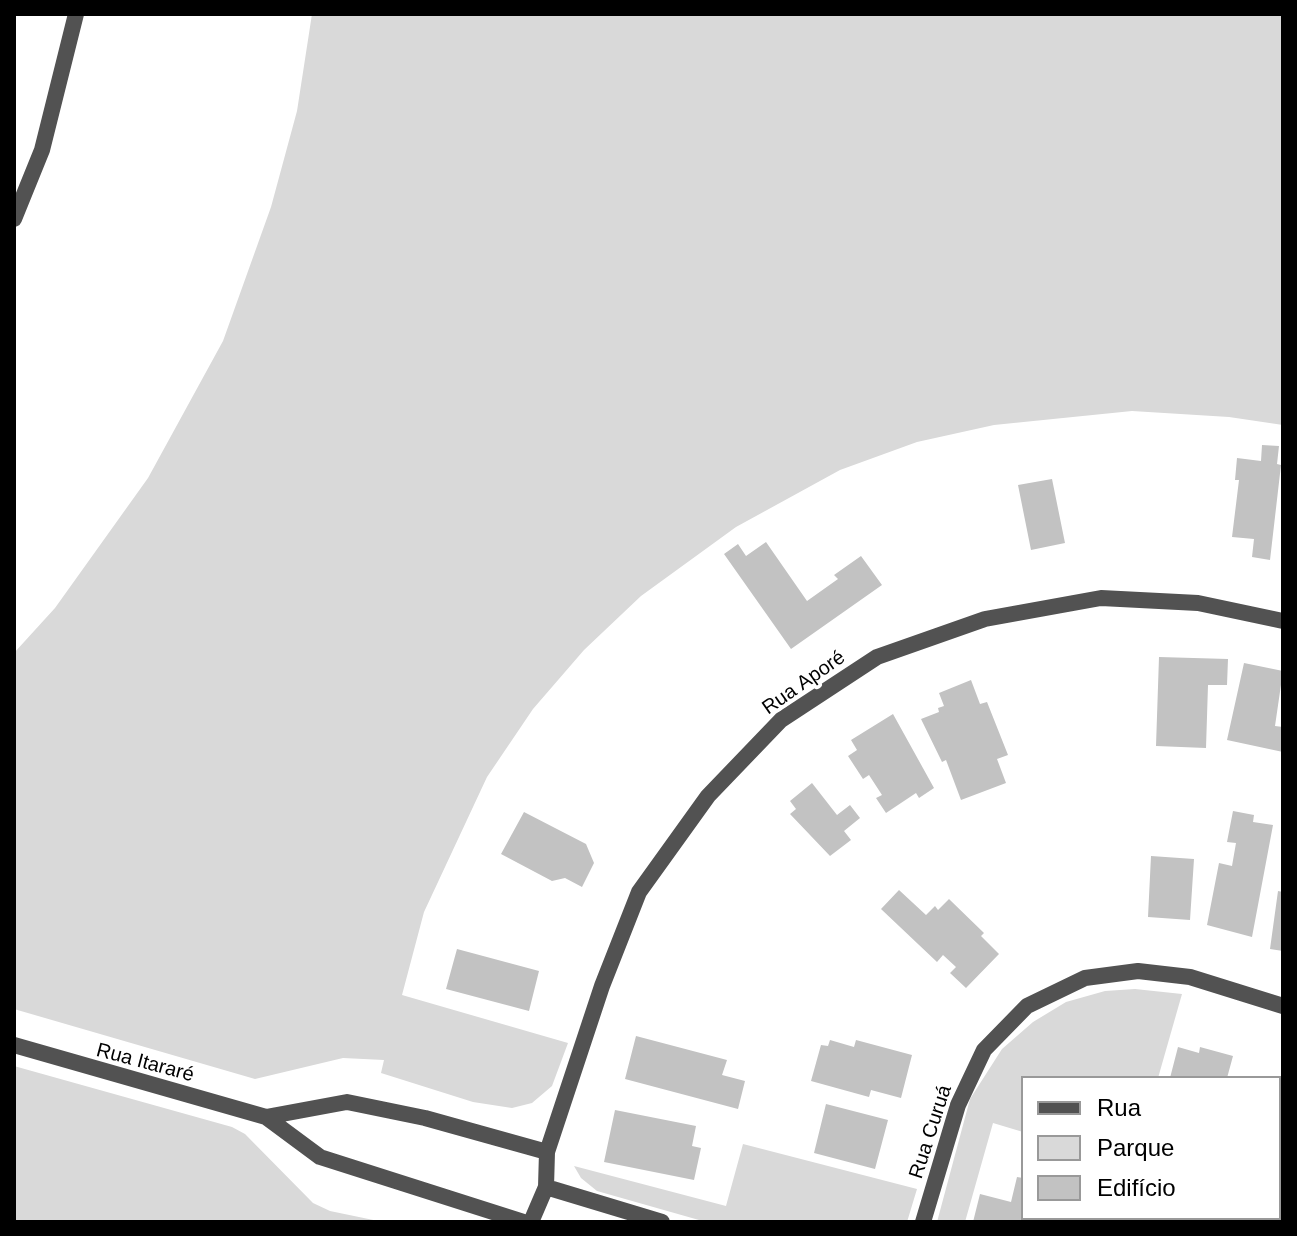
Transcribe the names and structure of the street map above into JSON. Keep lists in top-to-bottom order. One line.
{"streets":{"street":["Rua Aporé","Rua Itararé","Rua Curuá"]},"legend":["Rua","Parque","Edifício"]}
